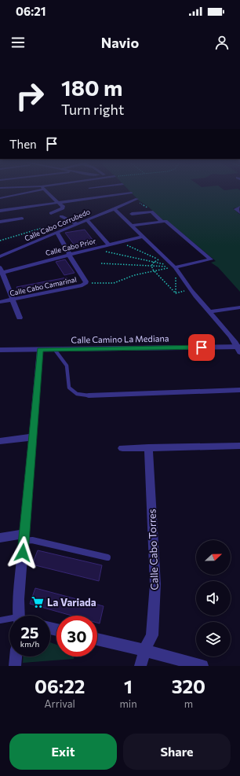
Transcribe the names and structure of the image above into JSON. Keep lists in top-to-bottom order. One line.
{"streets":{"street":["Calle Cabo Corrubedo","Calle Cabo Prior","Calle Cabo Camarinal","Calle Camino La Mediana","Calle Cabo Torres"]},"crossings":[["Calle Cabo Corrubedo","Calle Cabo Camarinal"],["Calle Cabo Prior","Calle Cabo Camarinal"]],"places":{"supermarket":["La Variada"]},"north":"right","page":{"status":"06:21","header":"Navio","turn":["180 m","Turn right"],"then":"Then","speed":"25 km/h","limit":"30","eta":["06:22","Arrival","1","min","320","m"],"buttons":["Exit","Share"]}}
